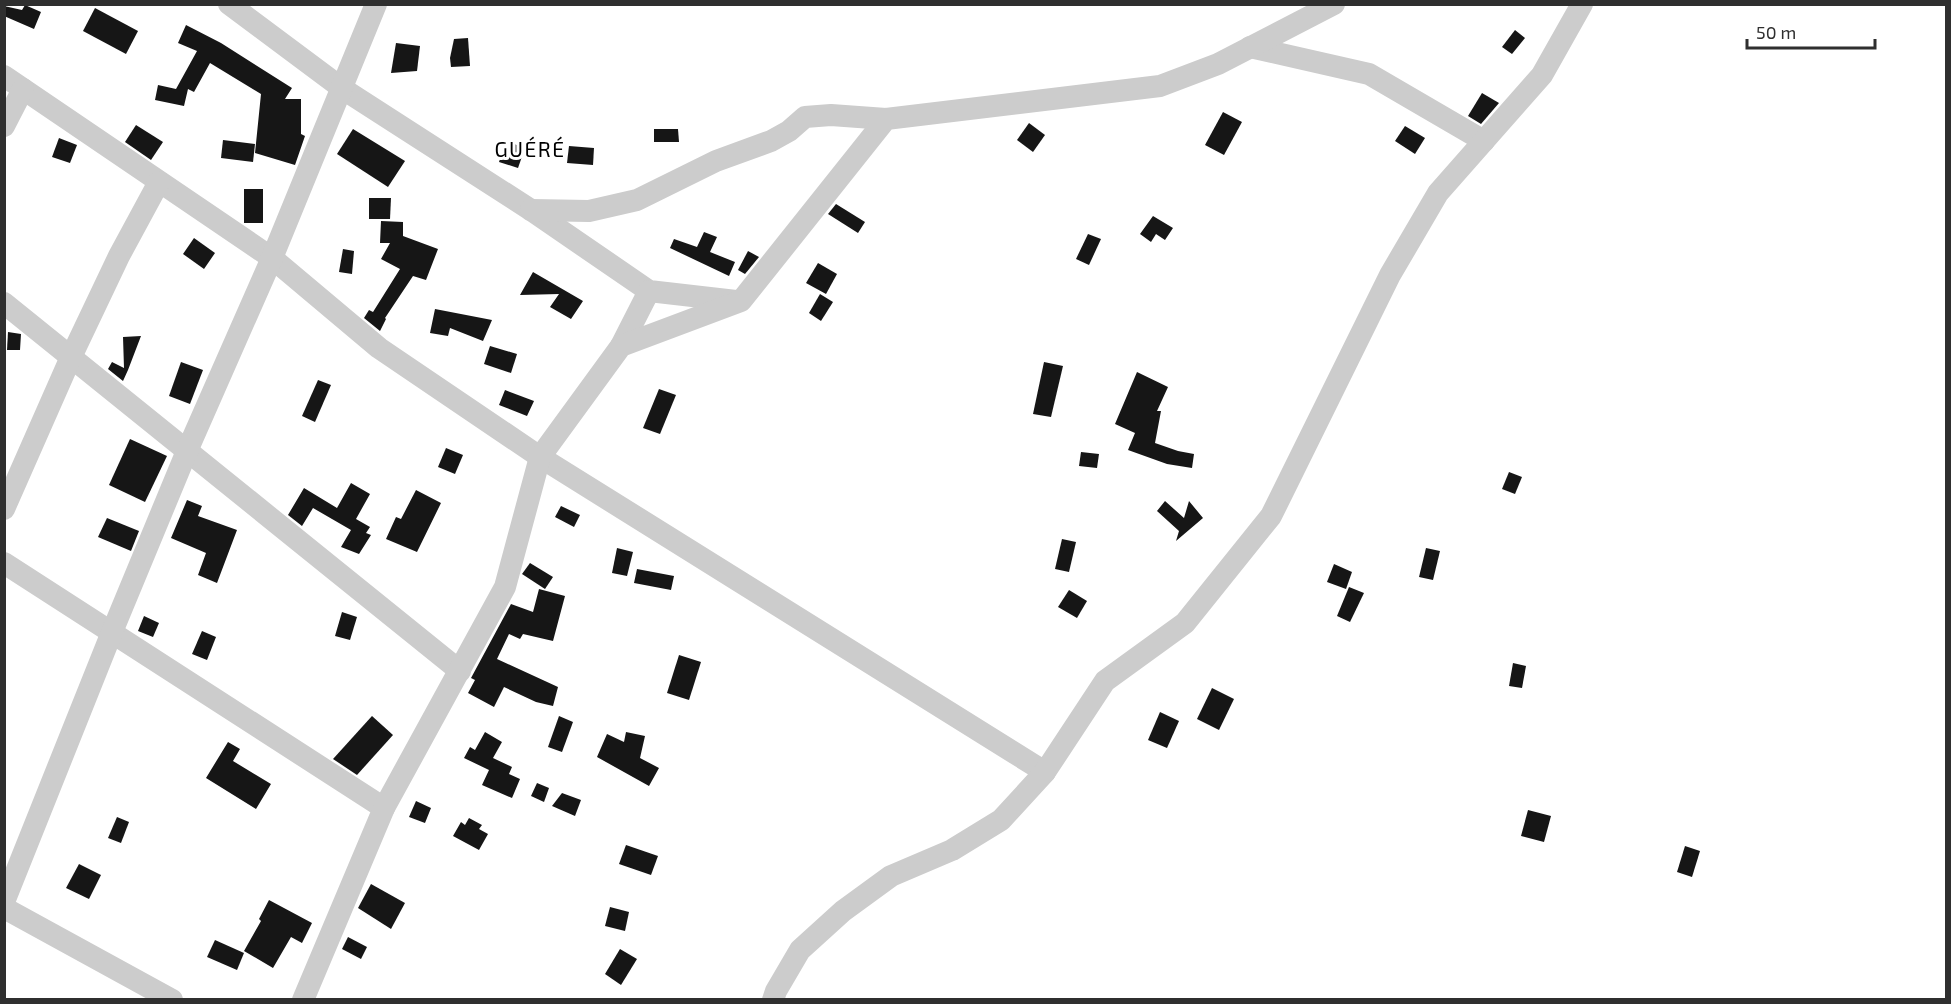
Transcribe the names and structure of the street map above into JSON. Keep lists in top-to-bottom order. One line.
{"districts":["GUÉRÉ"],"scale_bar":"50 m"}
